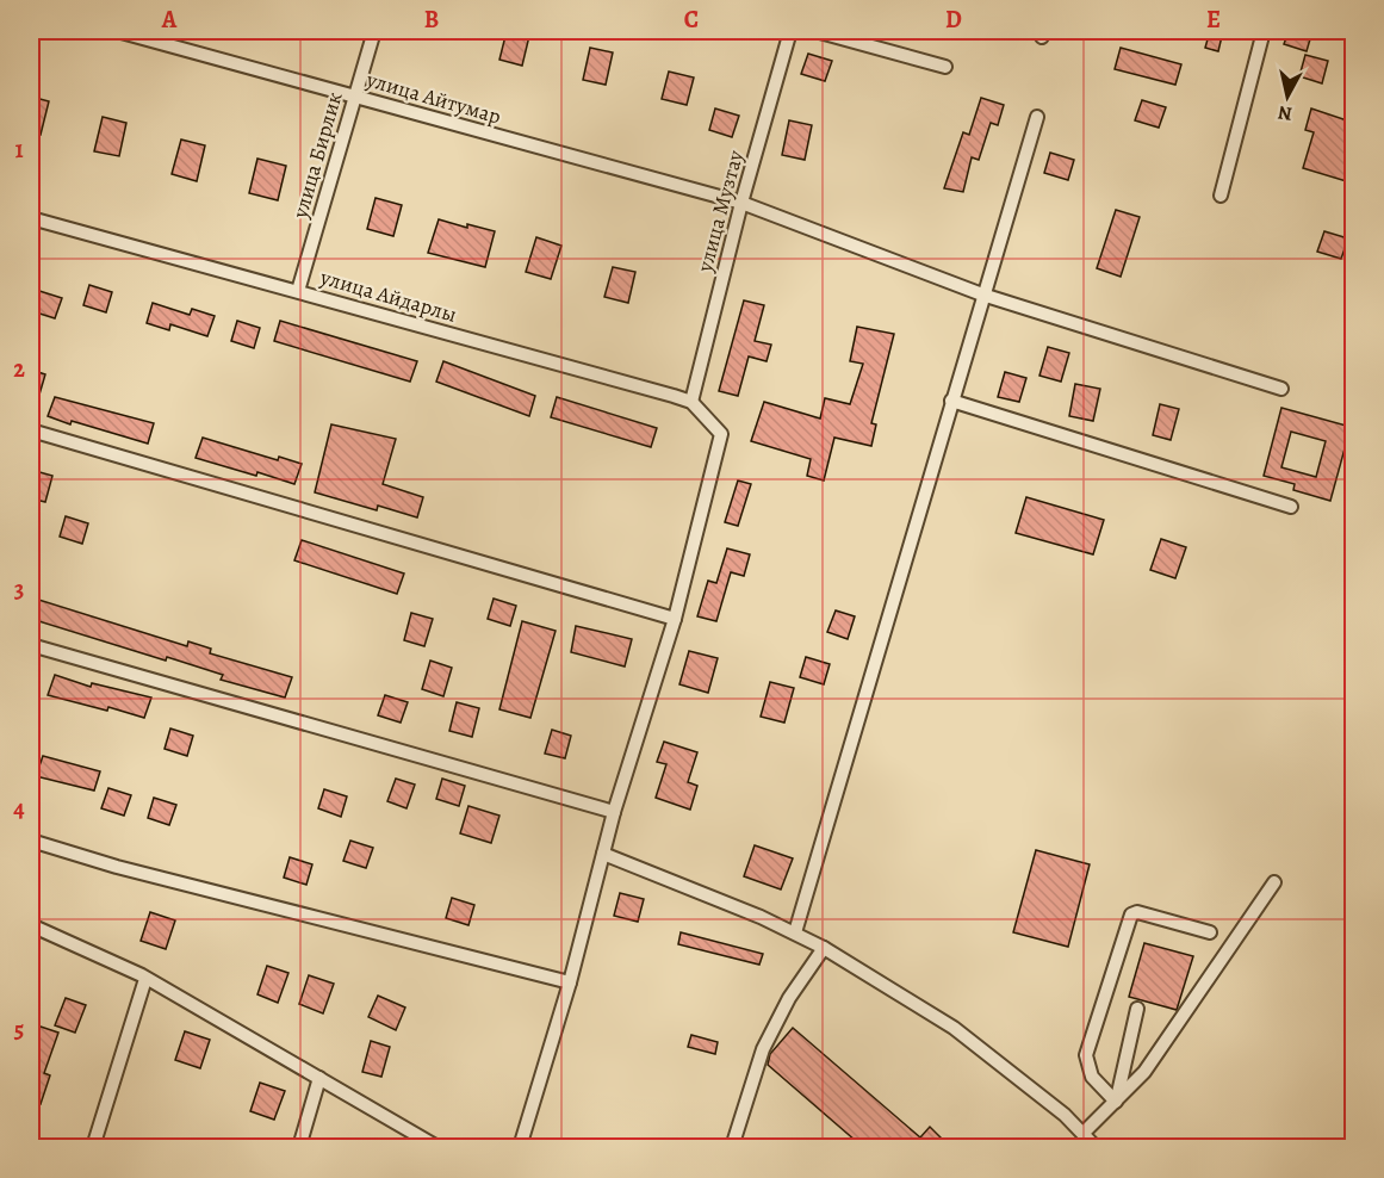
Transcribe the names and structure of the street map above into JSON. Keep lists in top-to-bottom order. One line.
{"streets":{"street":["улица Айтумар","улица Бирлик","улица Музтау","улица Айдарлы"]},"crossings":[["улица Айтумар","улица Бирлик"],["улица Айтумар","улица Музтау"],["улица Бирлик","улица Айдарлы"],["улица Музтау","улица Айдарлы"]],"north":"bottom","grid":{"columns":["A","B","C","D","E"],"rows":["1","2","3","4","5"]}}
